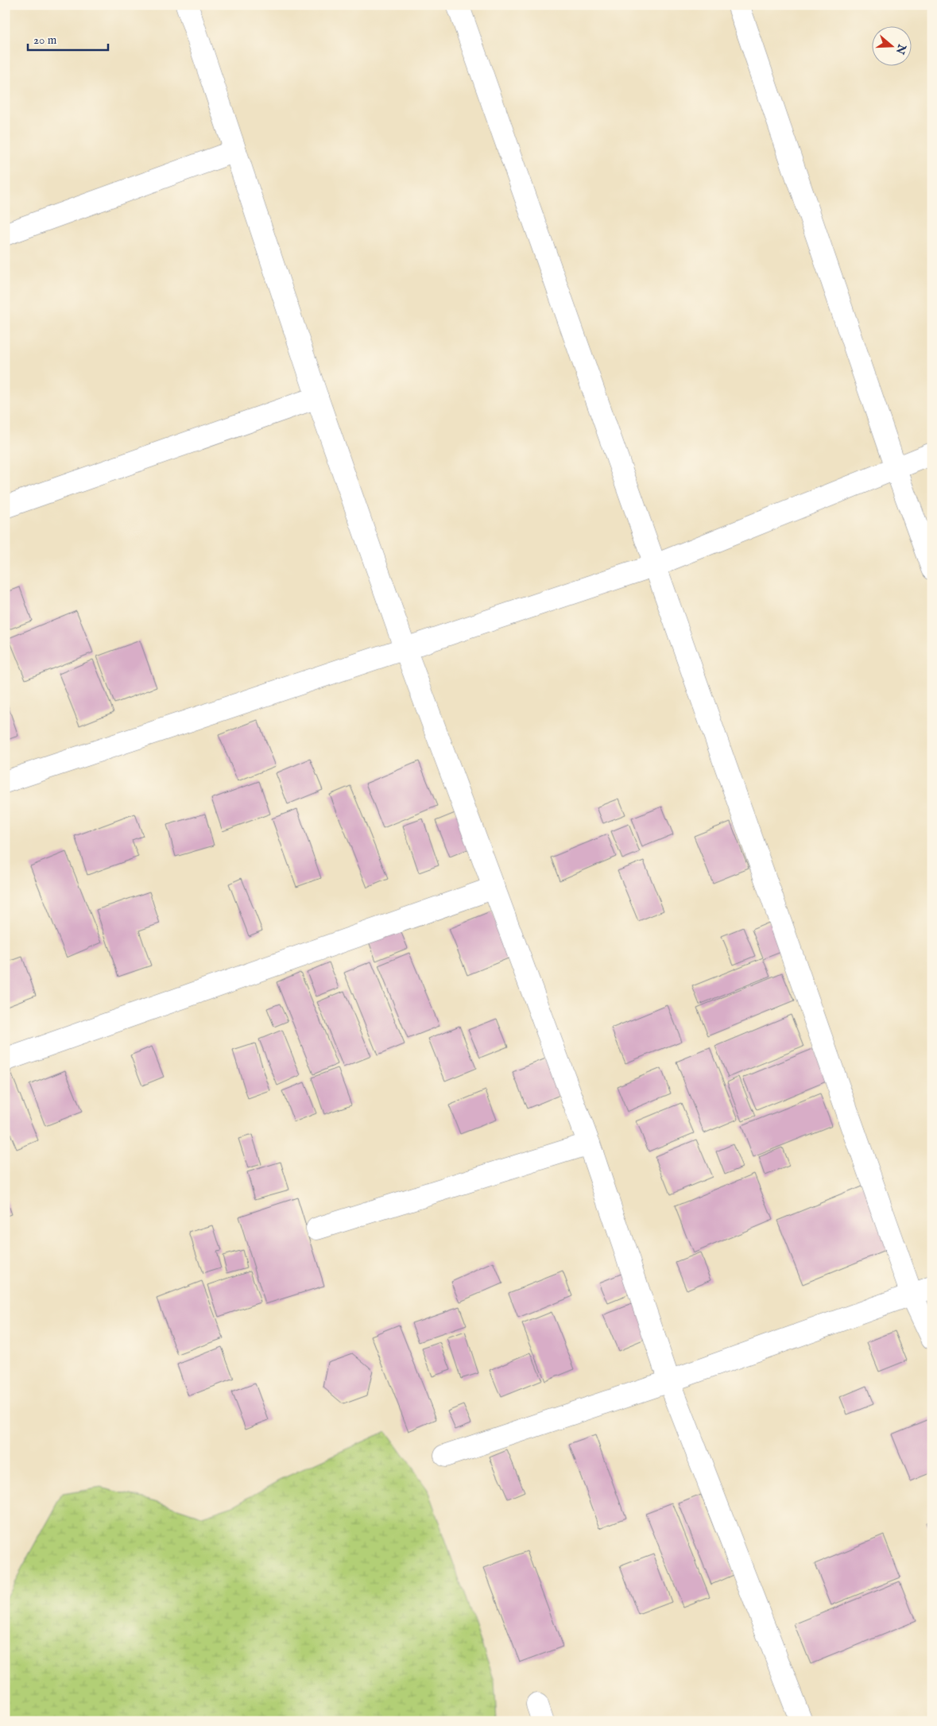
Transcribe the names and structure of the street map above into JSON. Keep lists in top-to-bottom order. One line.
{"scale_bar":"20 m","north":"right"}
